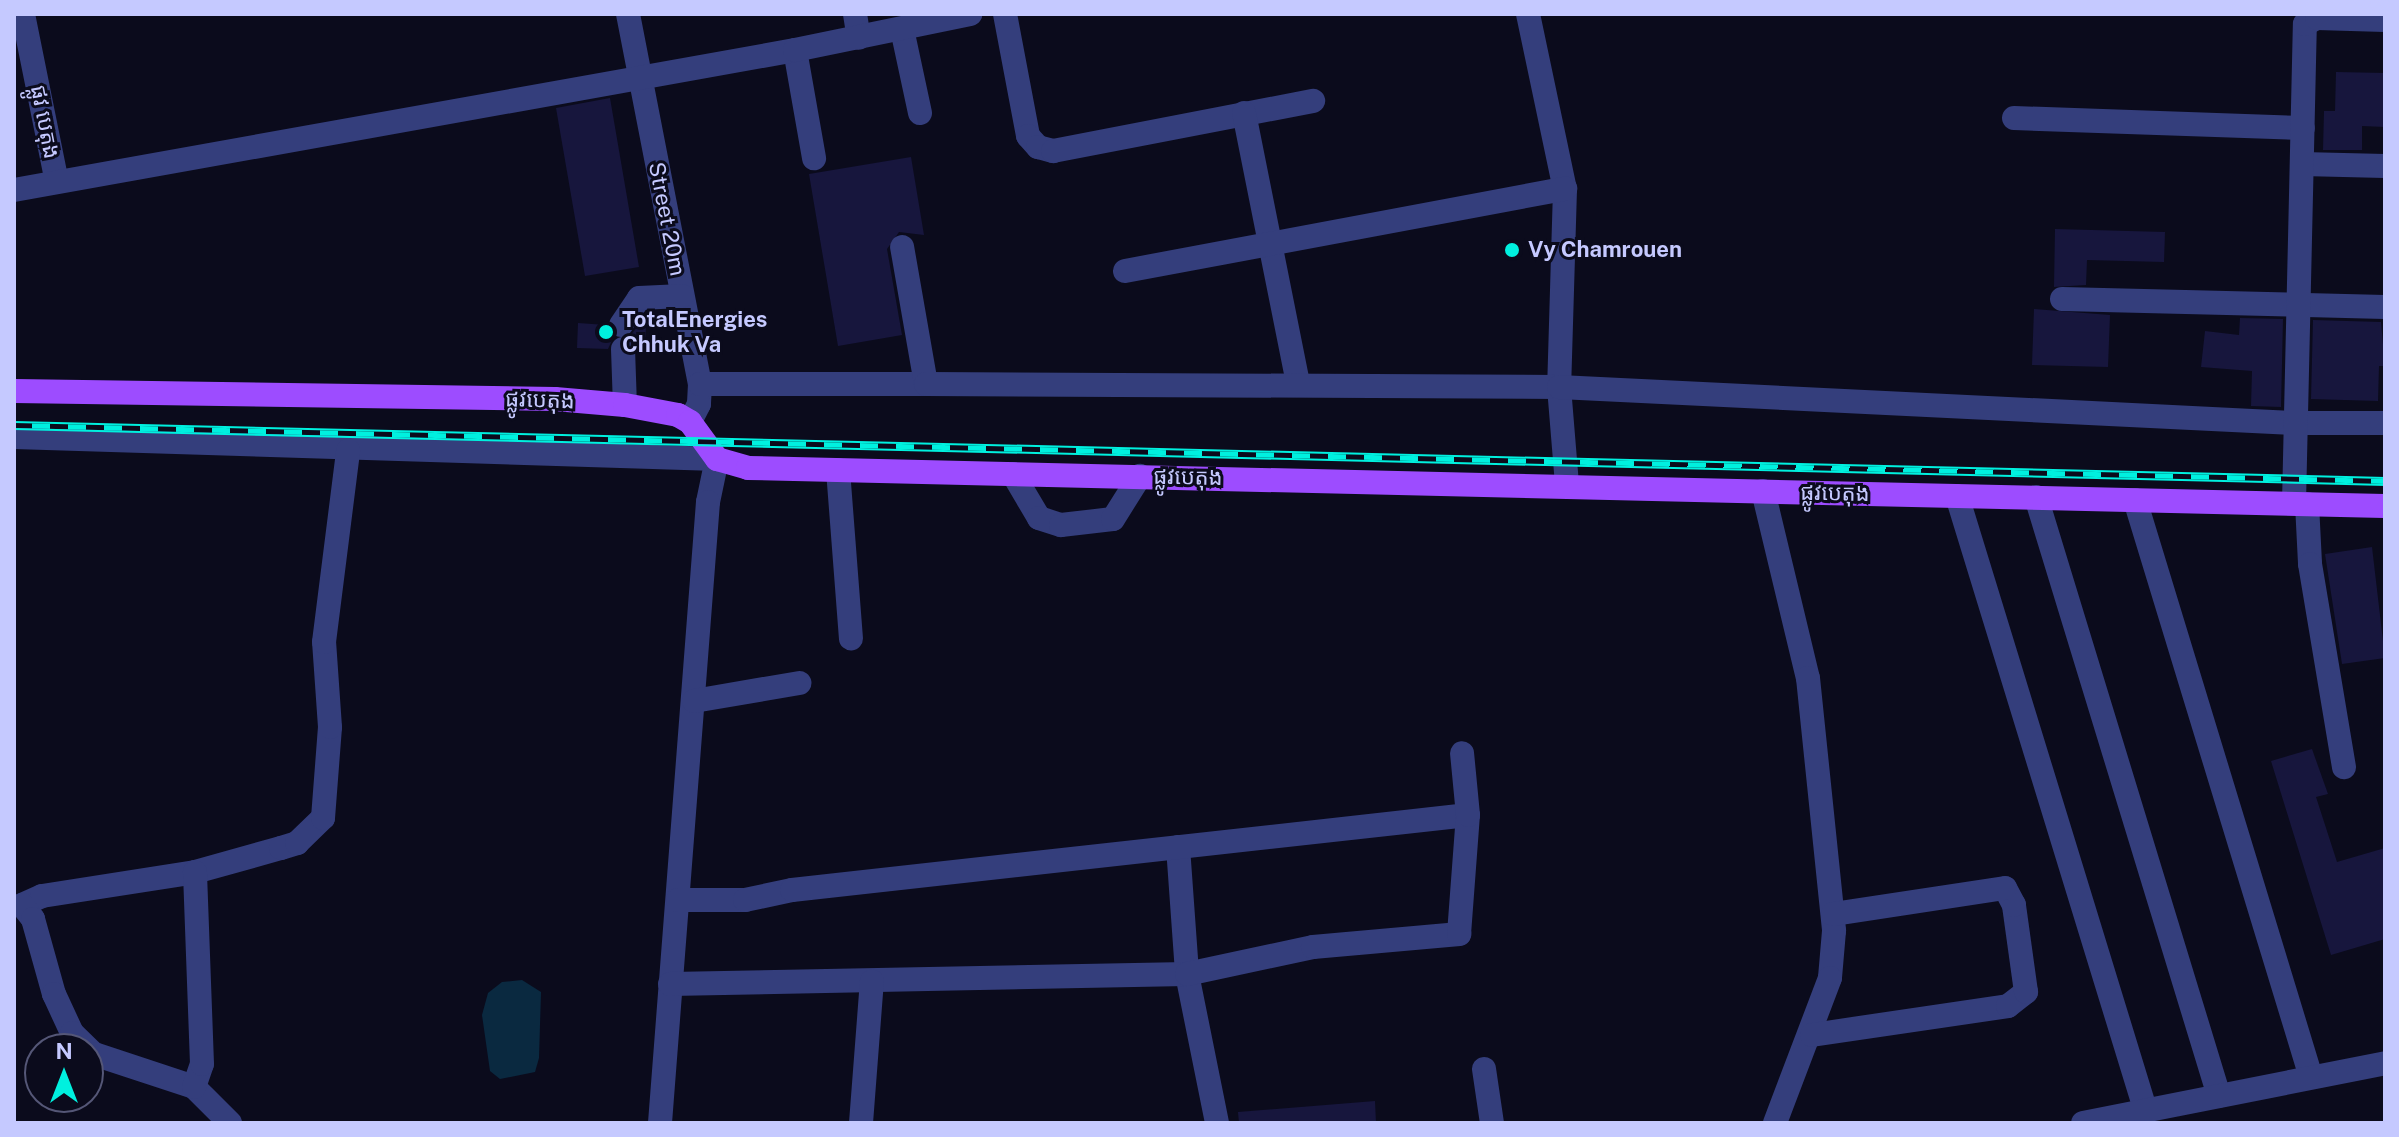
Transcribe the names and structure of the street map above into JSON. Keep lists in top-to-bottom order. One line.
{"streets":{"main road":["ផ្លូវបេតុង"],"street":["ផ្លូវ បេតុង","Street 20m"]},"crossings":[["Street 20m","ផ្លូវបេតុង"]],"places":["Vy Chamrouen","TotalEnergies Chhuk Va"],"north":"top"}
